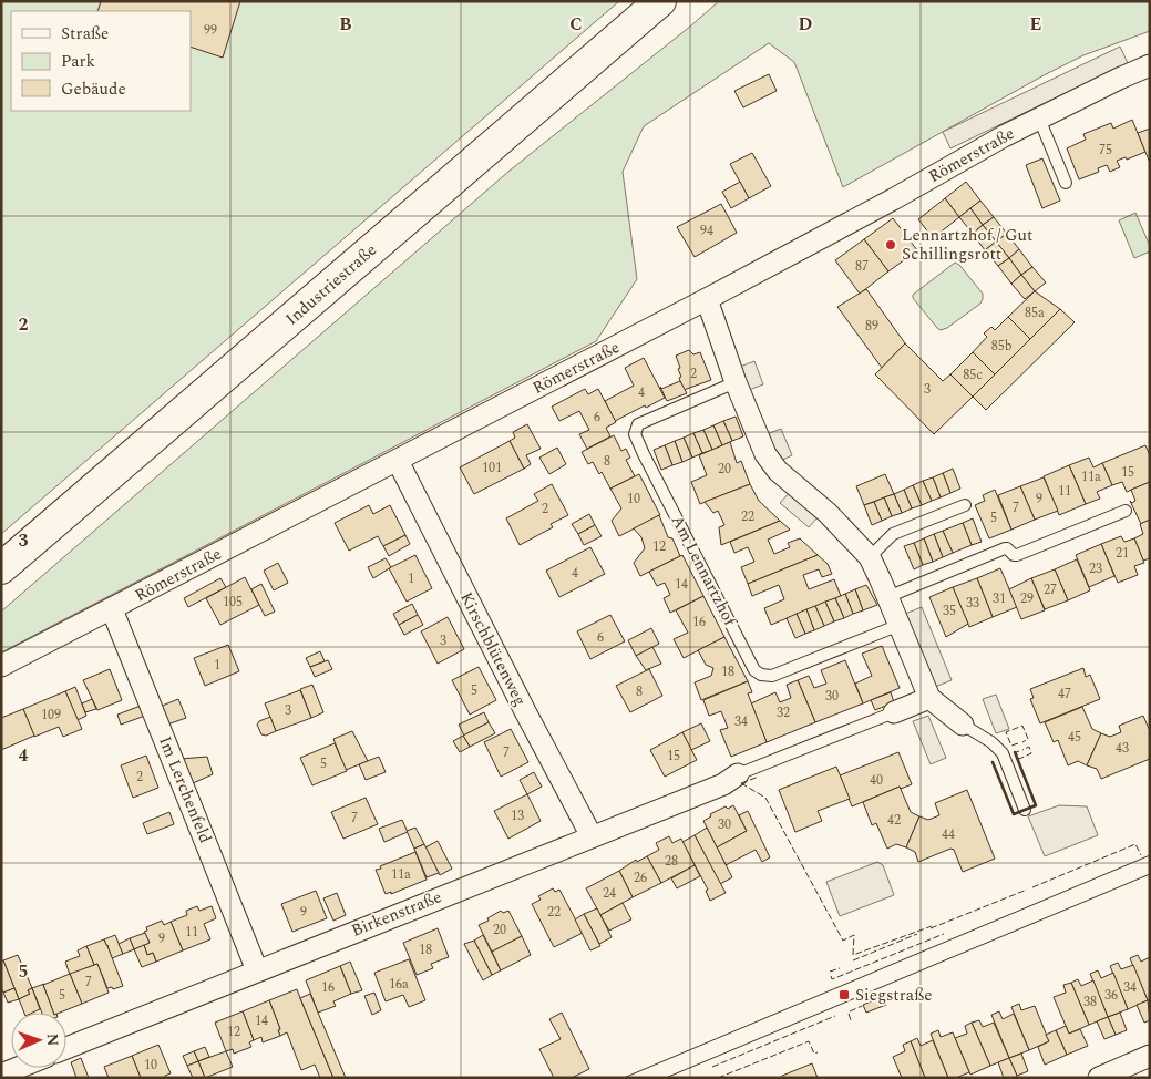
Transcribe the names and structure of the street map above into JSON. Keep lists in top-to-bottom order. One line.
{"streets":{"main road":["Industriestraße"],"street":["Römerstraße","Kirschblütenweg","Im Lerchenfeld","Birkenstraße"],"lane":["Am Lennartzhof"]},"crossings":[["Römerstraße","Kirschblütenweg"],["Römerstraße","Im Lerchenfeld"],["Kirschblütenweg","Birkenstraße"],["Im Lerchenfeld","Birkenstraße"]],"places":{"other":["Lennartzhof / Gut Schillingsrott"],"transit":["Siegstraße"]},"house_numbers":["99","75","94","87","85a","89","85b","2","85c","3","4","6","8","101","20","15","11a","11","10","9","7","2","22","5","12","21","23","4","1","14","27","31","29","105","33","35","16","6","3","1","18","5","8","47","30","3","32","109","34","45","43","7","15","5","2","40","13","7","42","30","44","28","11a","26","24","9","22","20","11","9","18","7","16a","16","34","5","36","38","14","12","10"],"legend":["Straße","Park","Gebäude"],"north":"right","grid":{"columns":["B","C","D","E"],"rows":["2","3","4","5"]}}
